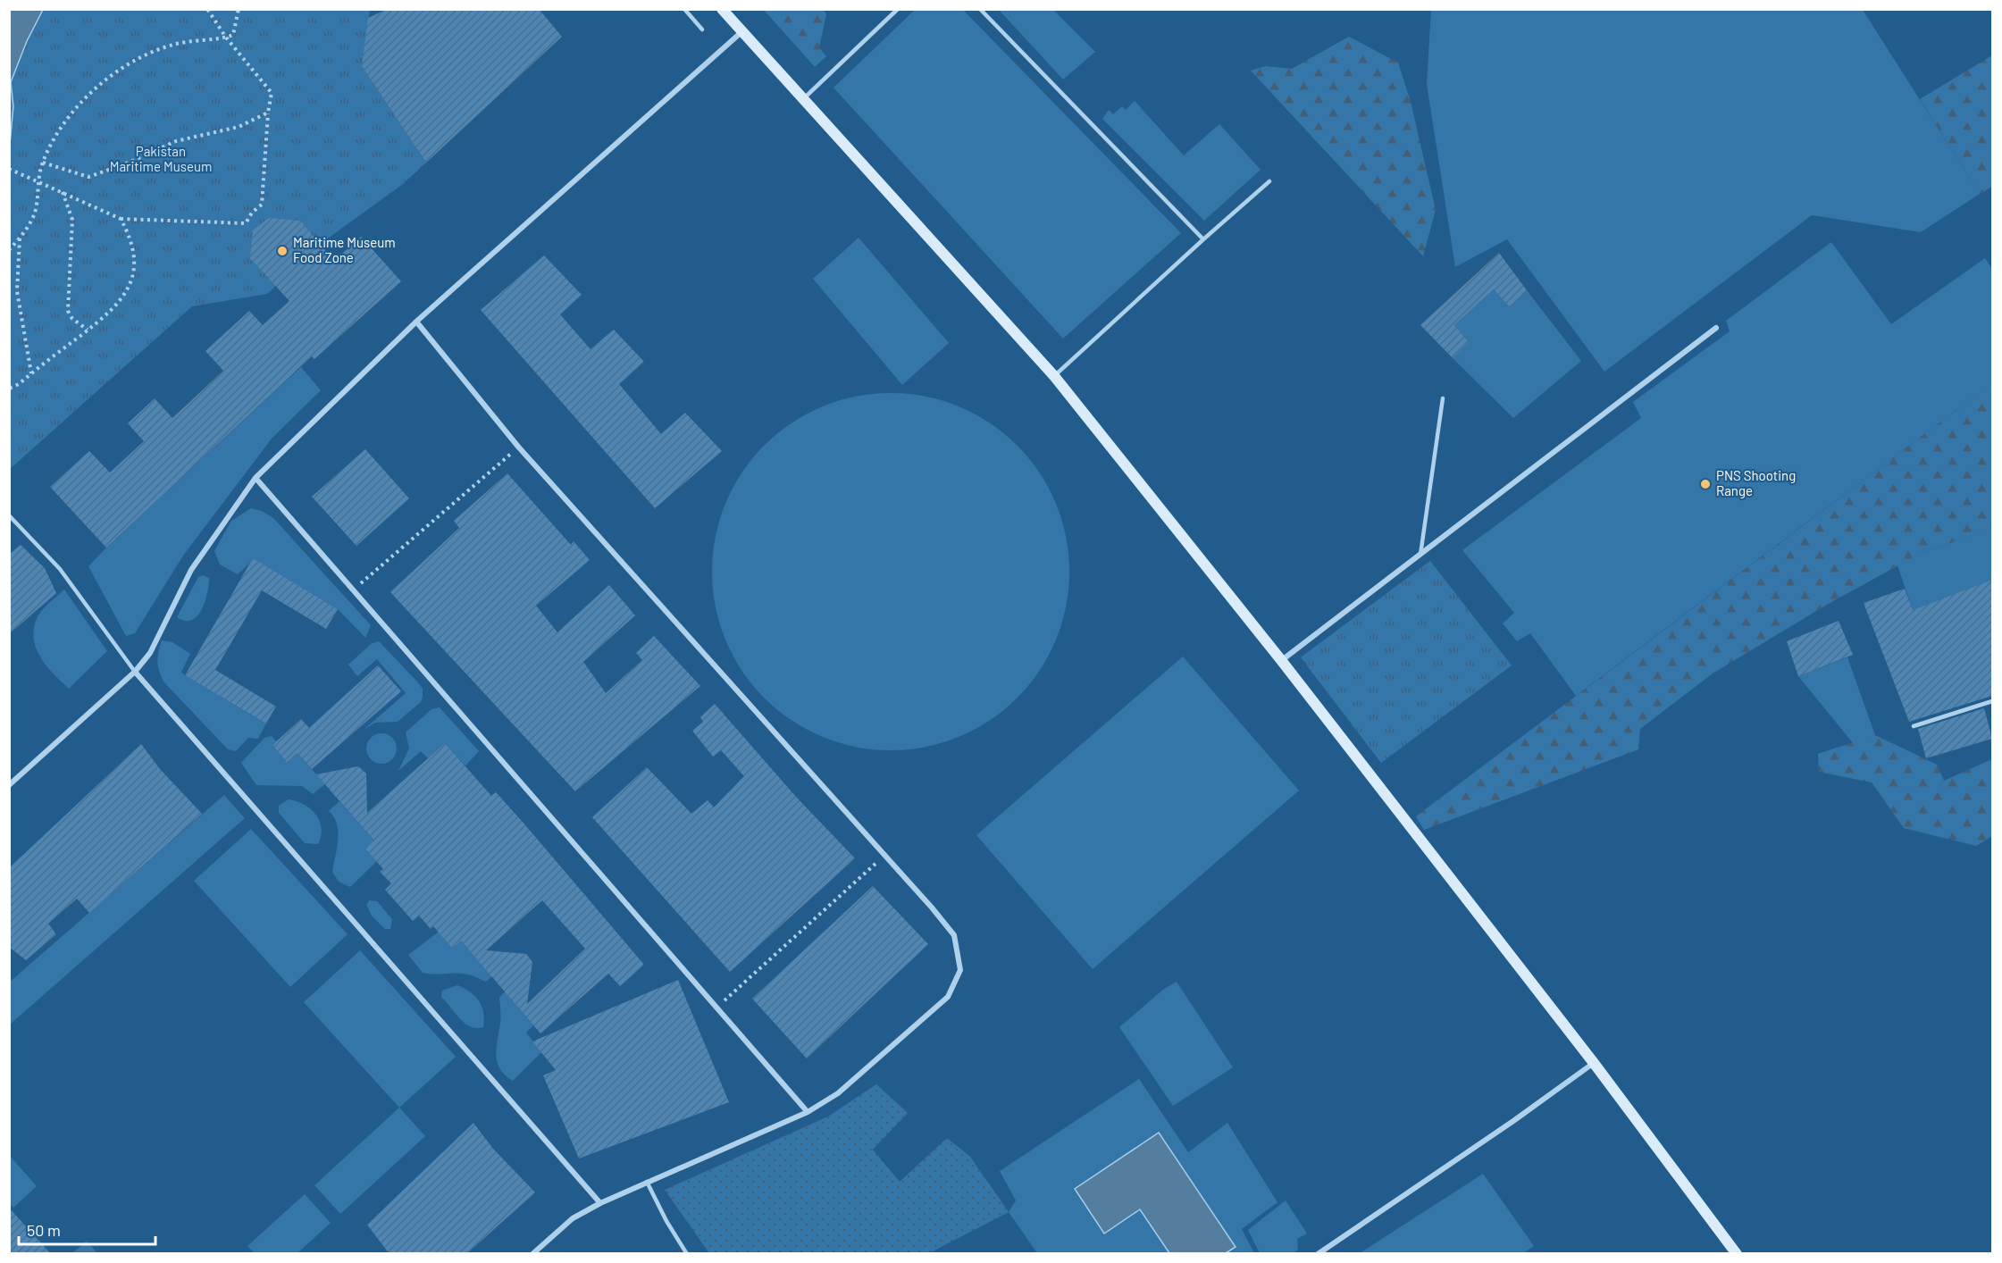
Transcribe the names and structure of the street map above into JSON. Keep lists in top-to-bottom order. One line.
{"parks":["Pakistan Maritime Museum"],"places":["Maritime Museum Food Zone","PNS Shooting Range"],"scale_bar":"50 m"}
